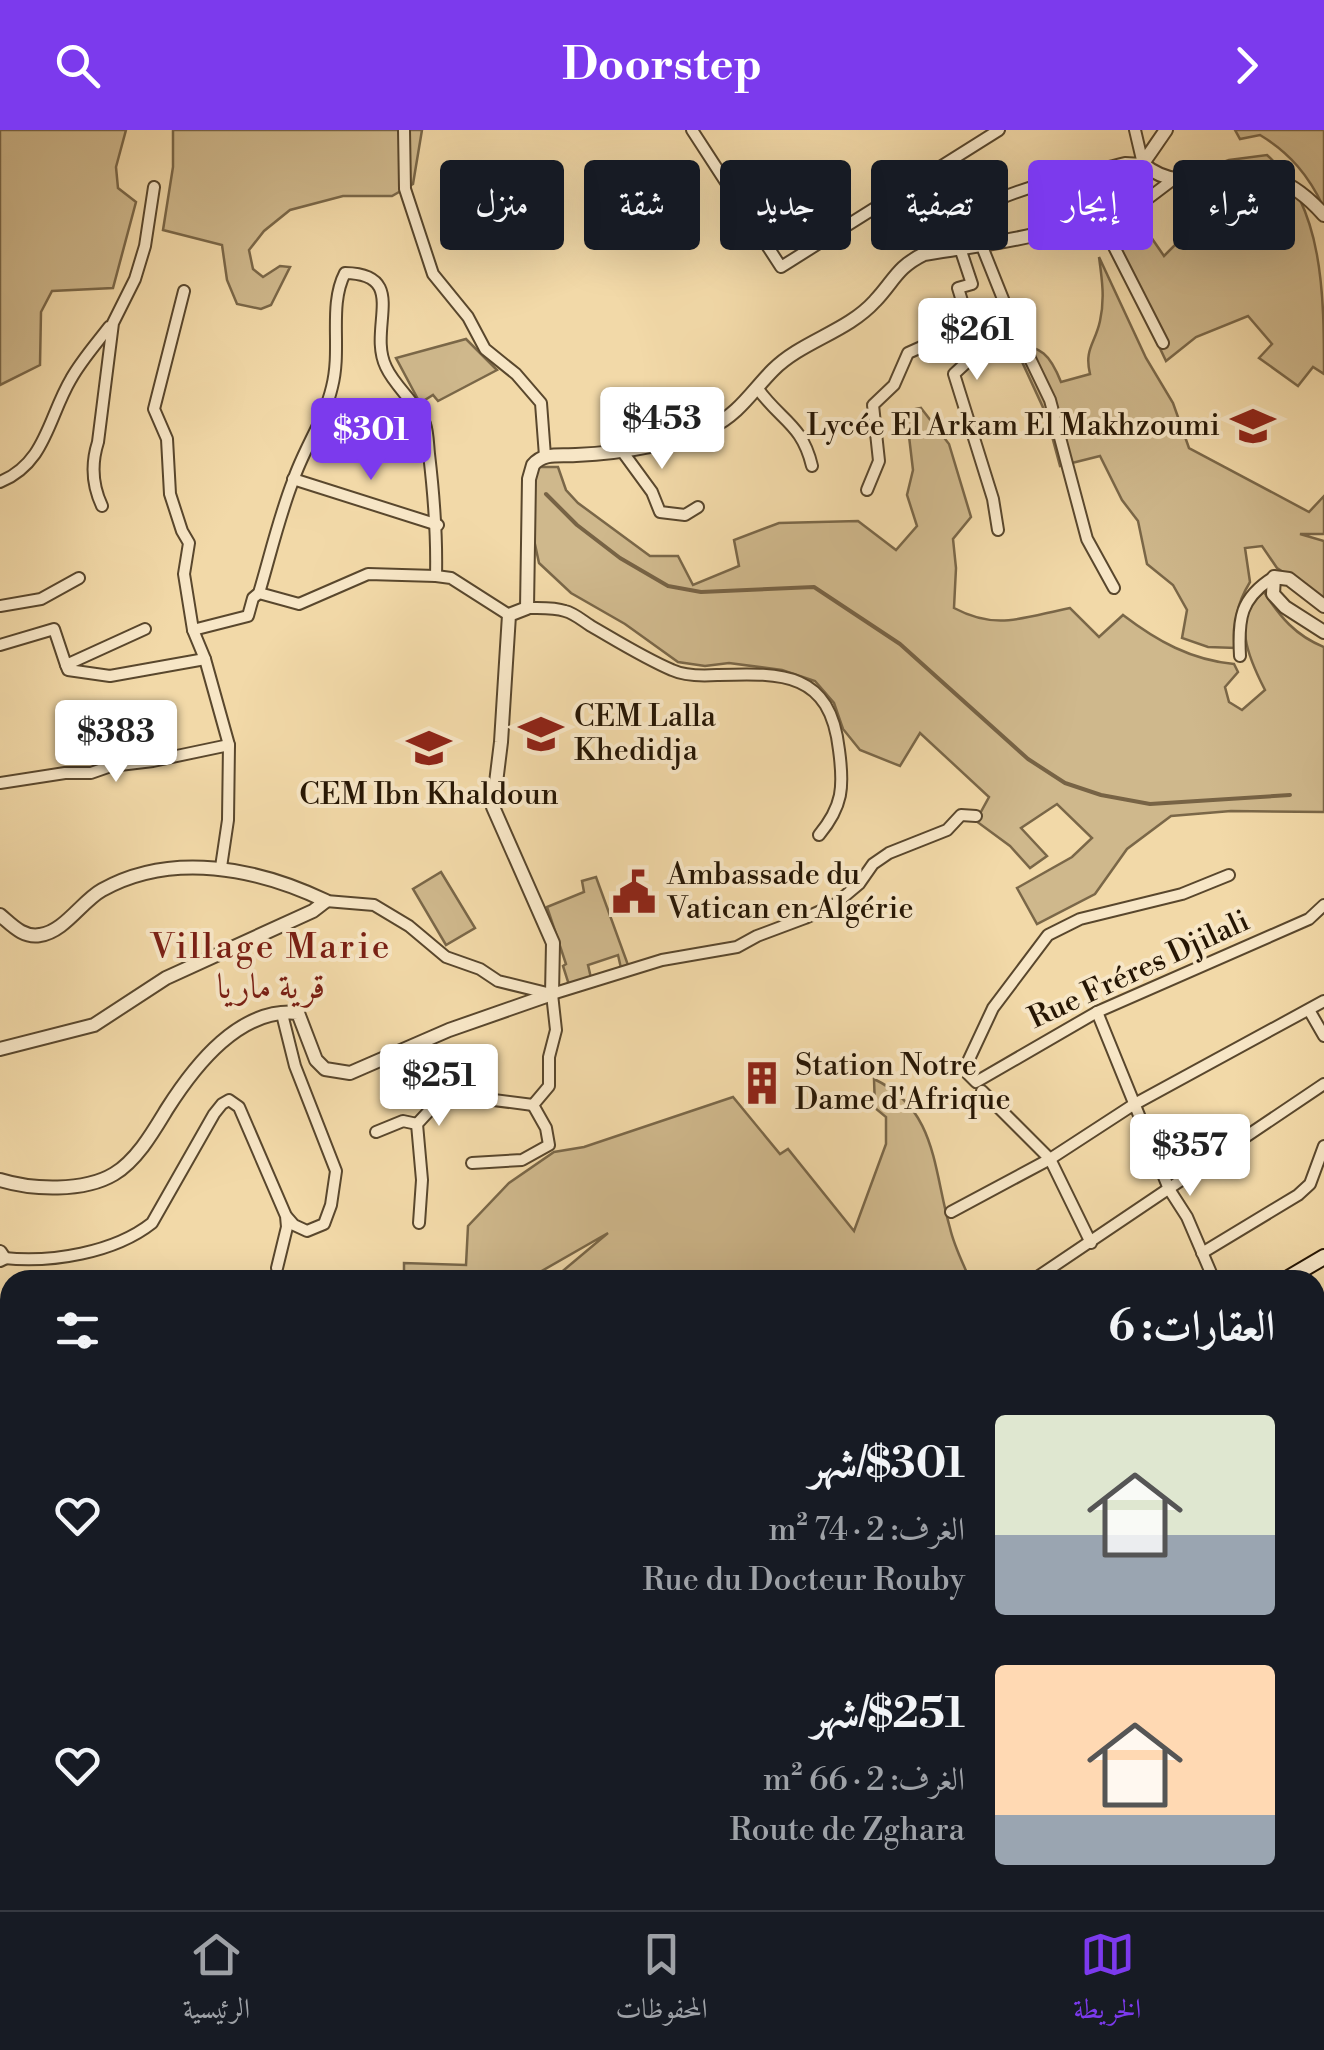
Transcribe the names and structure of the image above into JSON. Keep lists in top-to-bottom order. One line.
{"streets":{"street":["Rue Fréres Djilali"]},"districts":["Village Marie قرية ماريا"],"places":{"school or university":["Lycée El Arkam El Makhzoumi","CEM Lalla Khedidja","CEM Ibn Khaldoun"],"public building":["Ambassade du Vatican en Algérie"],"building":["Station Notre Dame d'Afrique"]},"page":{"header":"Doorstep","chip":["شراء","إيجار","تصفية","جديد","شقة","منزل"],"price":["$261","$453","$301","$383","$251","$357"],"heading":"العقارات: 6","list":[{"name":"$301/شهر","note":"الغرف: 2 · 74 m² · Rue du Docteur Rouby"},{"name":"$251/شهر","note":"الغرف: 2 · 66 m² · Route de Zghara"}],"tabs":["الخريطة","المحفوظات","الرئيسية"]}}
